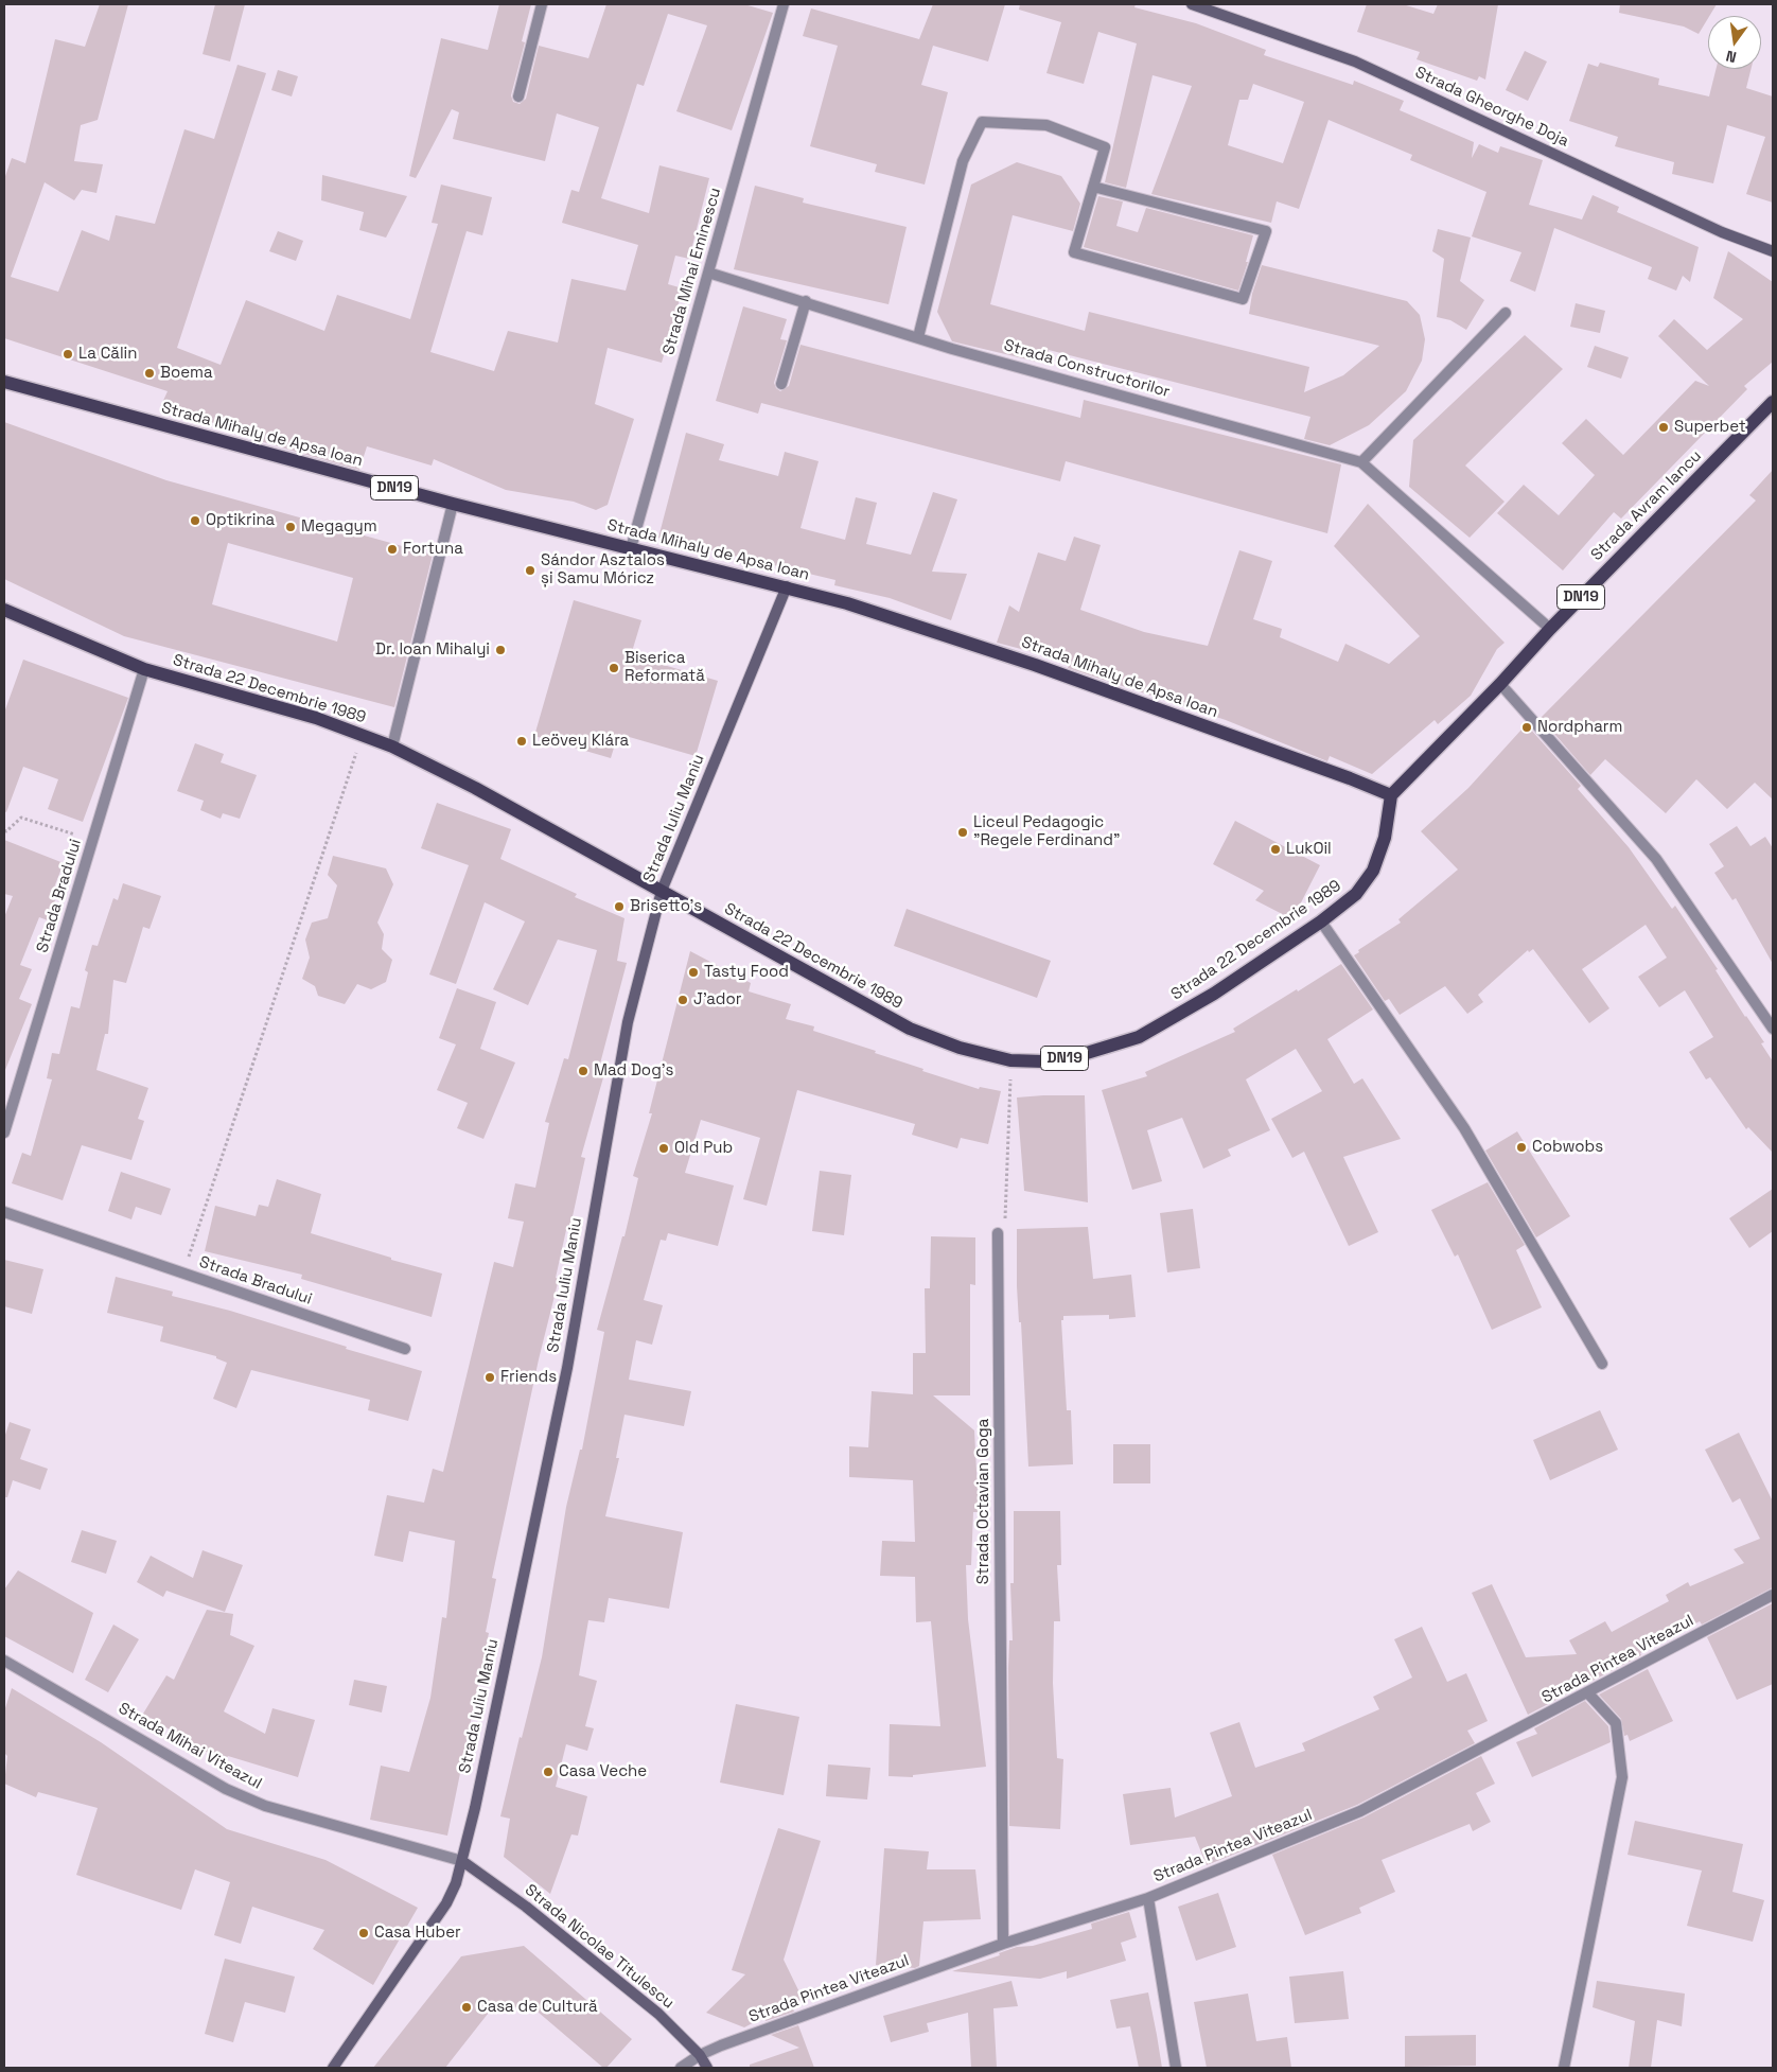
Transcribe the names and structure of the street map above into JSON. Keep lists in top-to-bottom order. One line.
{"streets":{"main road":["Strada Gheorghe Doja","Strada Mihaly de Apsa Ioan","DN19","Strada Avram Iancu","Strada 22 Decembrie 1989","Strada Iuliu Maniu","Strada Nicolae Titulescu"],"street":["Strada Mihai Eminescu","Strada Constructorilor","Strada Bradului","Strada Octavian Goga","Strada Pintea Viteazul","Strada Mihai Viteazul"]},"crossings":[["Strada Mihai Eminescu","Strada Constructorilor"],["Strada Mihai Eminescu","Strada Mihaly de Apsa Ioan"],["Strada Constructorilor","Strada Avram Iancu"],["Strada Mihaly de Apsa Ioan","Strada Avram Iancu"],["Strada Mihaly de Apsa Ioan","Strada 22 Decembrie 1989"],["Strada Mihaly de Apsa Ioan","Strada Iuliu Maniu"],["Strada Avram Iancu","Strada 22 Decembrie 1989"],["Strada 22 Decembrie 1989","Strada Iuliu Maniu"],["Strada 22 Decembrie 1989","Strada Bradului"],["Strada Iuliu Maniu","Strada Mihai Viteazul"],["Strada Iuliu Maniu","Strada Nicolae Titulescu"],["Strada Octavian Goga","Strada Pintea Viteazul"],["Strada Pintea Viteazul","Strada Nicolae Titulescu"],["Strada Mihai Viteazul","Strada Nicolae Titulescu"]],"places":["La Călin","Boema","Superbet","Optikrina","Megagym","Fortuna","Sándor Asztalos și Samu Móricz","Dr. Ioan Mihalyi","Biserica Reformată","Nordpharm","Leövey Klára","Liceul Pedagogic \"Regele Ferdinand\"","LukOil","Brisetto's","Tasty Food","J'ador","Mad Dog's","Cobwobs","Old Pub","Friends","Casa Veche","Casa Huber","Casa de Cultură"],"north":"bottom"}
